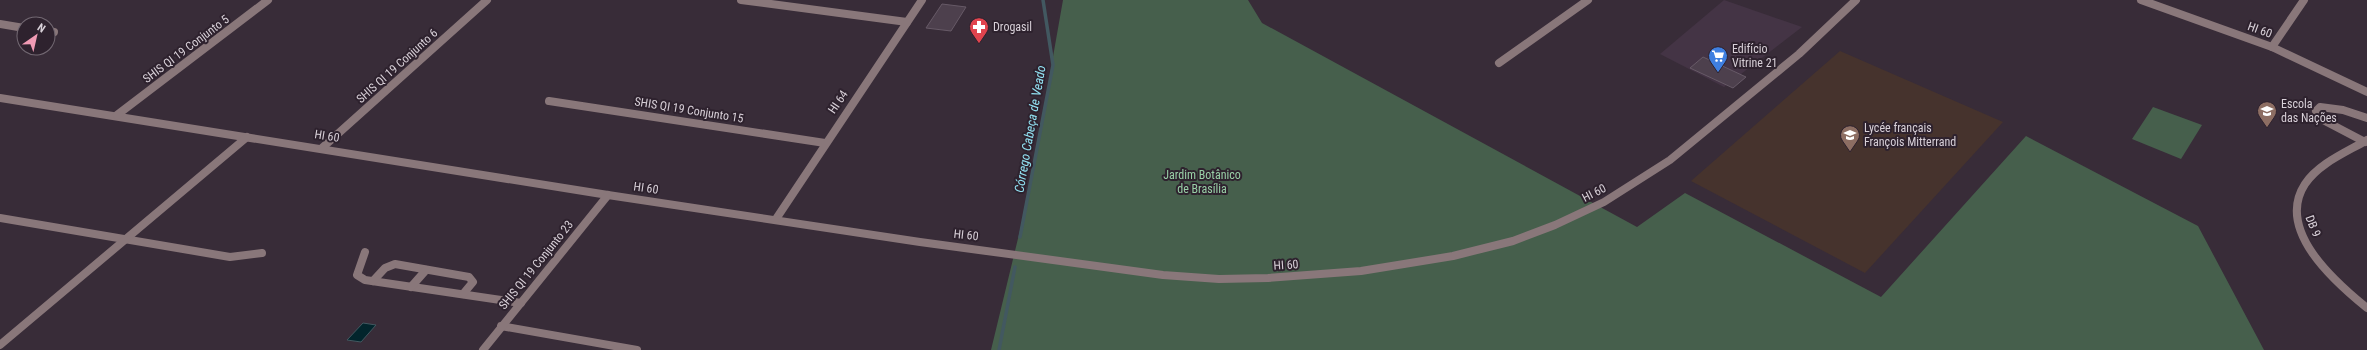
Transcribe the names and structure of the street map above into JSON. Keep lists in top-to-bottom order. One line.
{"streets":{"street":["HI 60","SHIS QI 19 Conjunto 5","SHIS QI 19 Conjunto 6","HI 64","SHIS QI 19 Conjunto 15","DB 9","SHIS QI 19 Conjunto 23"]},"crossings":[["HI 60","SHIS QI 19 Conjunto 5"],["HI 60","SHIS QI 19 Conjunto 6"],["HI 60","HI 64"],["HI 60","SHIS QI 19 Conjunto 23"],["HI 64","SHIS QI 19 Conjunto 15"]],"water":["Córrego Cabeça de Veado"],"parks":["Jardim Botânico de Brasília"],"places":{"pharmacy":["Drogasil"],"supermarket":["Edifício Vitrine 21"],"school or university":["Escola das Nações","Lycée français François Mitterrand"]},"north":"top right"}
